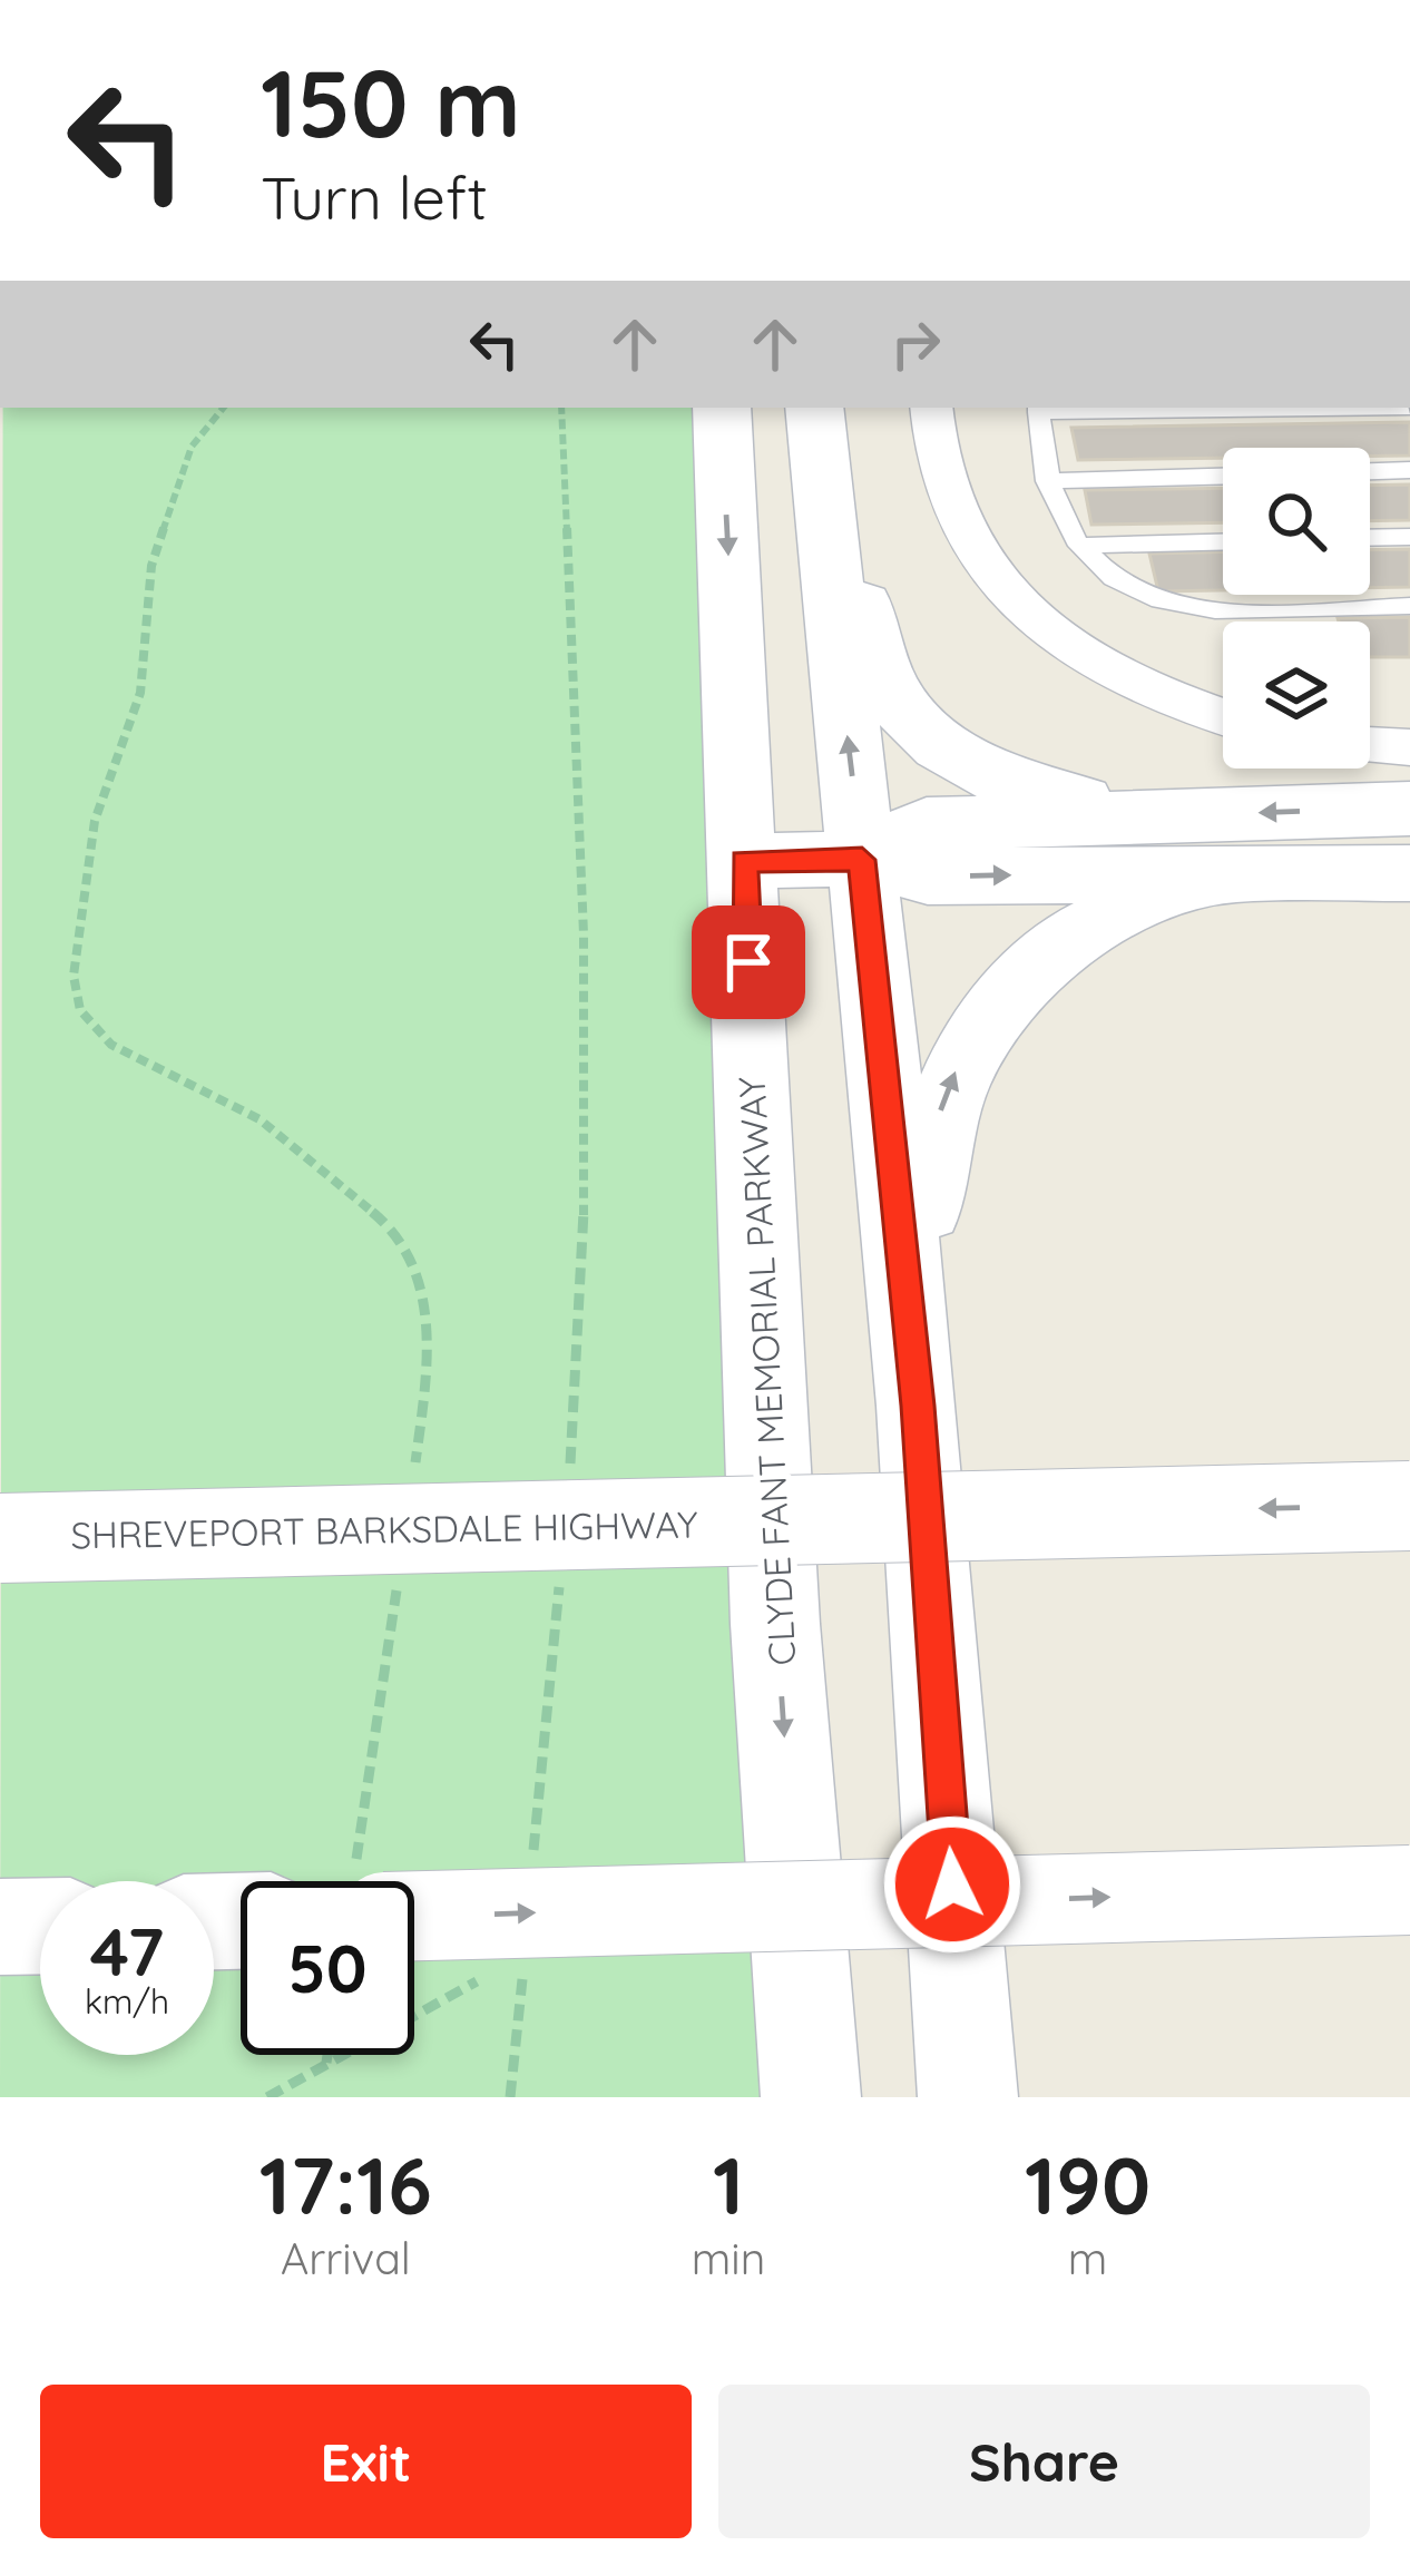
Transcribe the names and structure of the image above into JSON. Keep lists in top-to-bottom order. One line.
{"streets":{"main road":["CLYDE FANT MEMORIAL PARKWAY","SHREVEPORT BARKSDALE HIGHWAY"]},"page":{"turn":["150 m","Turn left"],"speed":"47 km/h","limit":"50","eta":["17:16","Arrival","1","min","190","m"],"buttons":["Exit","Share"]}}
